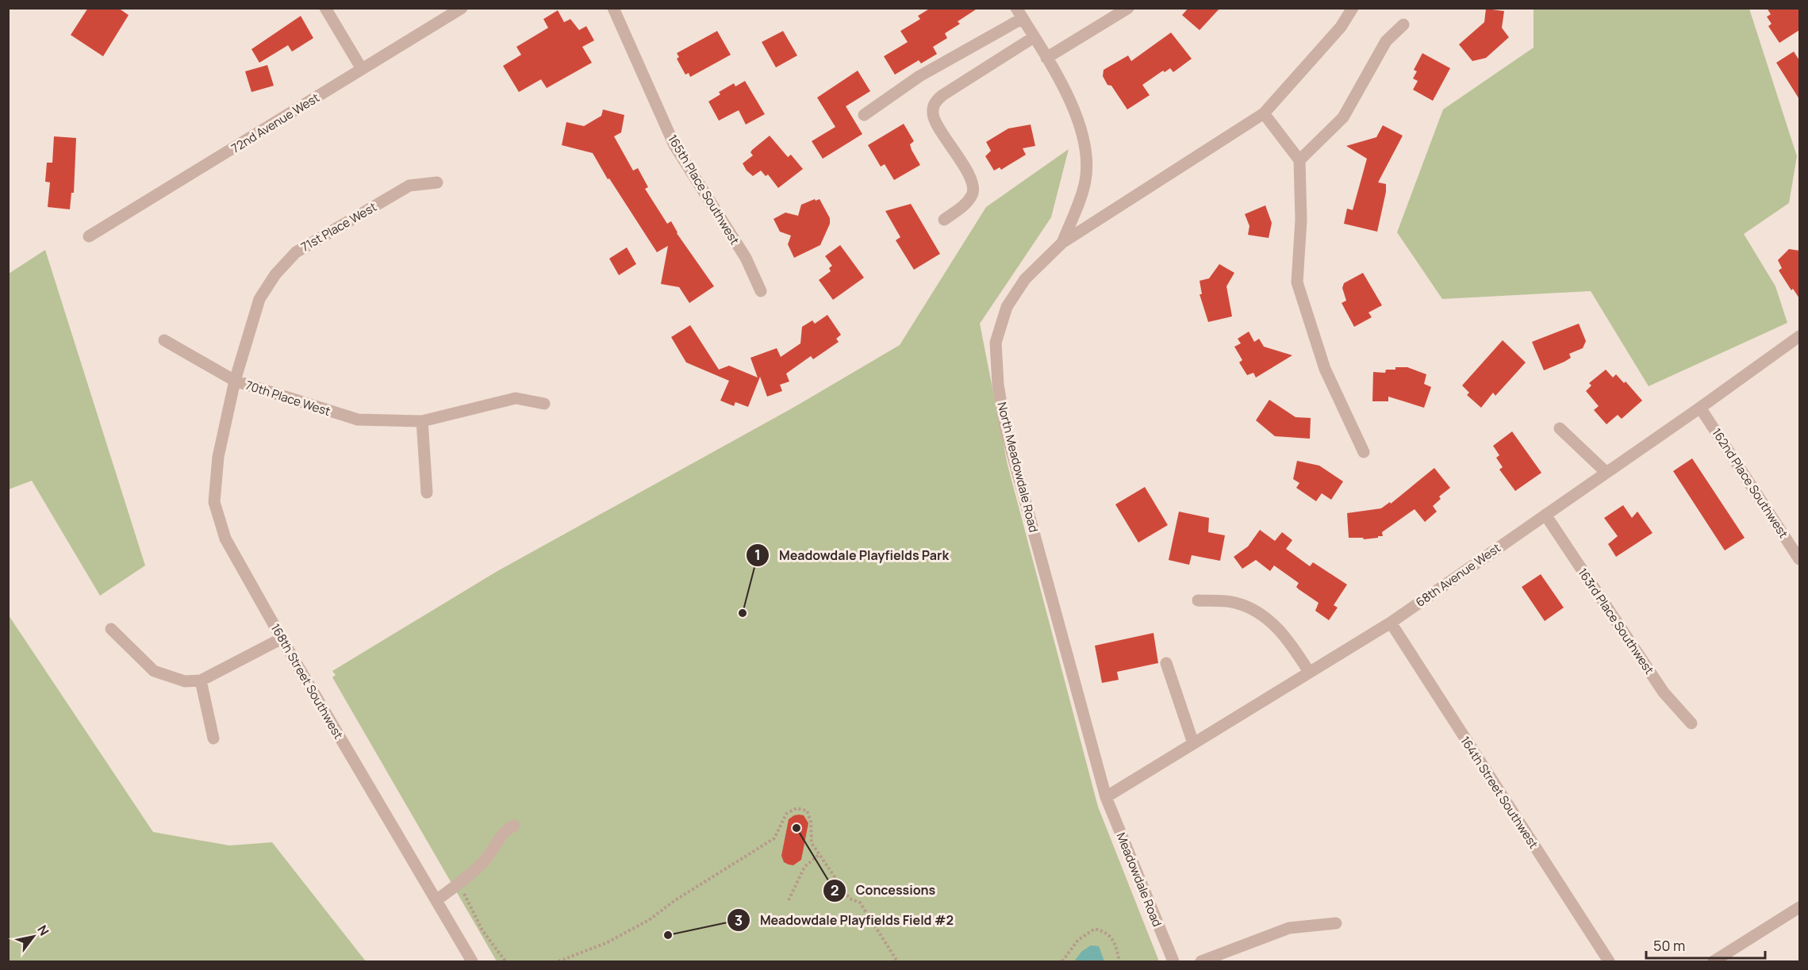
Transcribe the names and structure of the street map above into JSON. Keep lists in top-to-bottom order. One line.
{"streets":{"street":["72nd Avenue West","165th Place Southwest","71st Place West","70th Place West","North Meadowdale Road","162nd Place Southwest","68th Avenue West","163rd Place Southwest","168th Street Southwest","164th Street Southwest","Meadowdale Road"]},"crossings":[["71st Place West","70th Place West"],["71st Place West","168th Street Southwest"],["70th Place West","168th Street Southwest"],["North Meadowdale Road","68th Avenue West"],["North Meadowdale Road","Meadowdale Road"],["162nd Place Southwest","68th Avenue West"],["68th Avenue West","163rd Place Southwest"],["68th Avenue West","164th Street Southwest"],["68th Avenue West","Meadowdale Road"]],"places":["Meadowdale Playfields Park","Concessions","Meadowdale Playfields Field #2"],"scale_bar":"50 m","north":"top right"}
